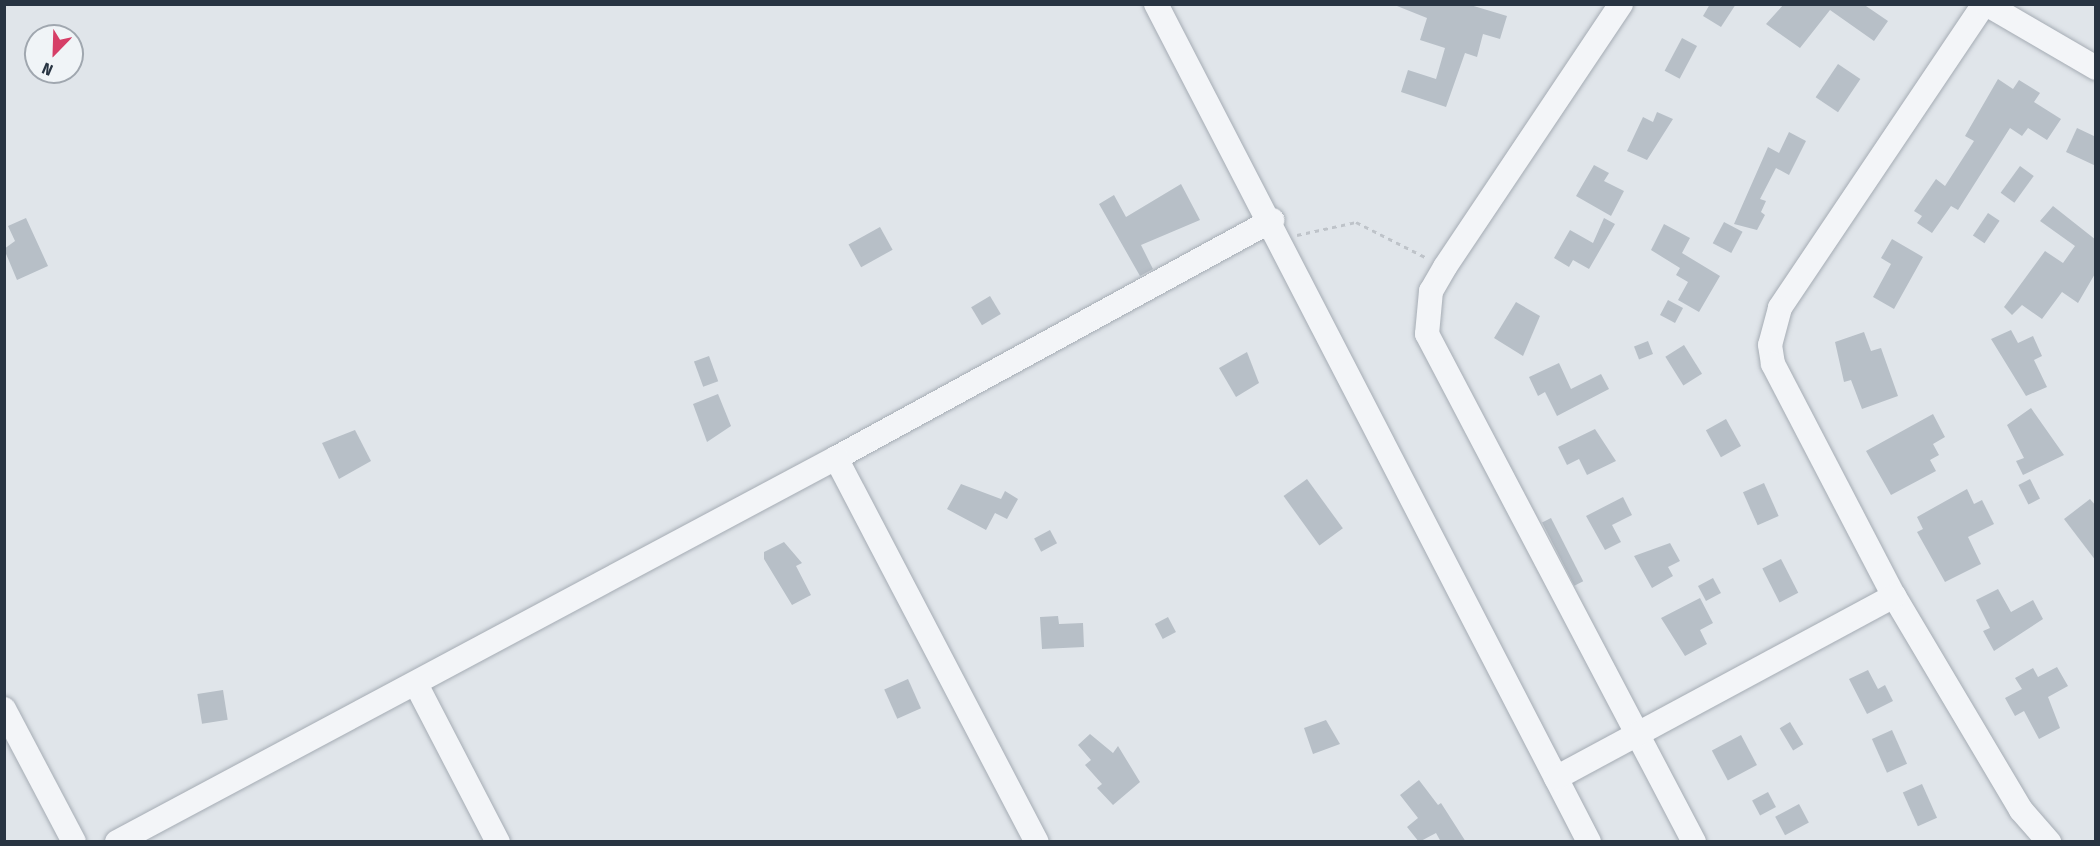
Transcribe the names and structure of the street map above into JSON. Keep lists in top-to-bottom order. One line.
{"north":"bottom left"}
